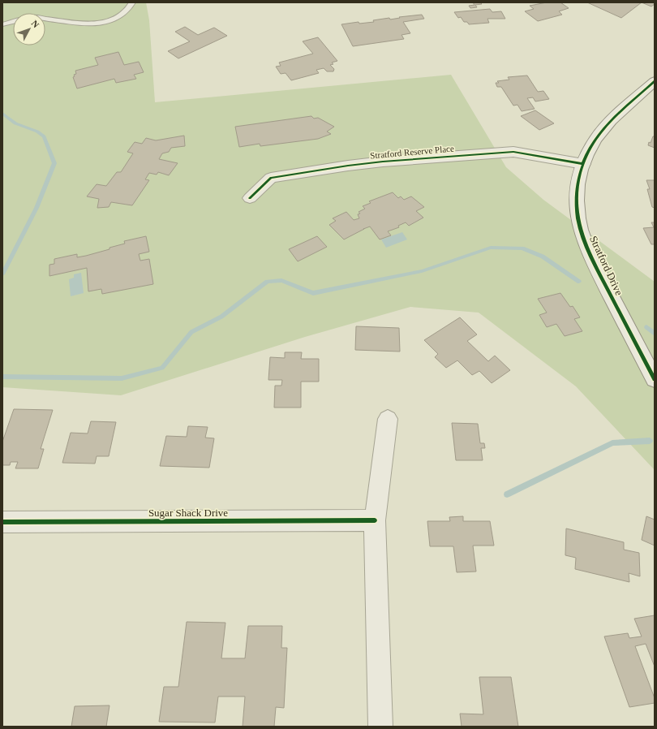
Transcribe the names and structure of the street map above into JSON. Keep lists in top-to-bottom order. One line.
{"streets":{"street":["Stratford Reserve Place","Stratford Drive","Sugar Shack Drive"]},"crossings":[["Stratford Reserve Place","Stratford Drive"]],"north":"top right"}
